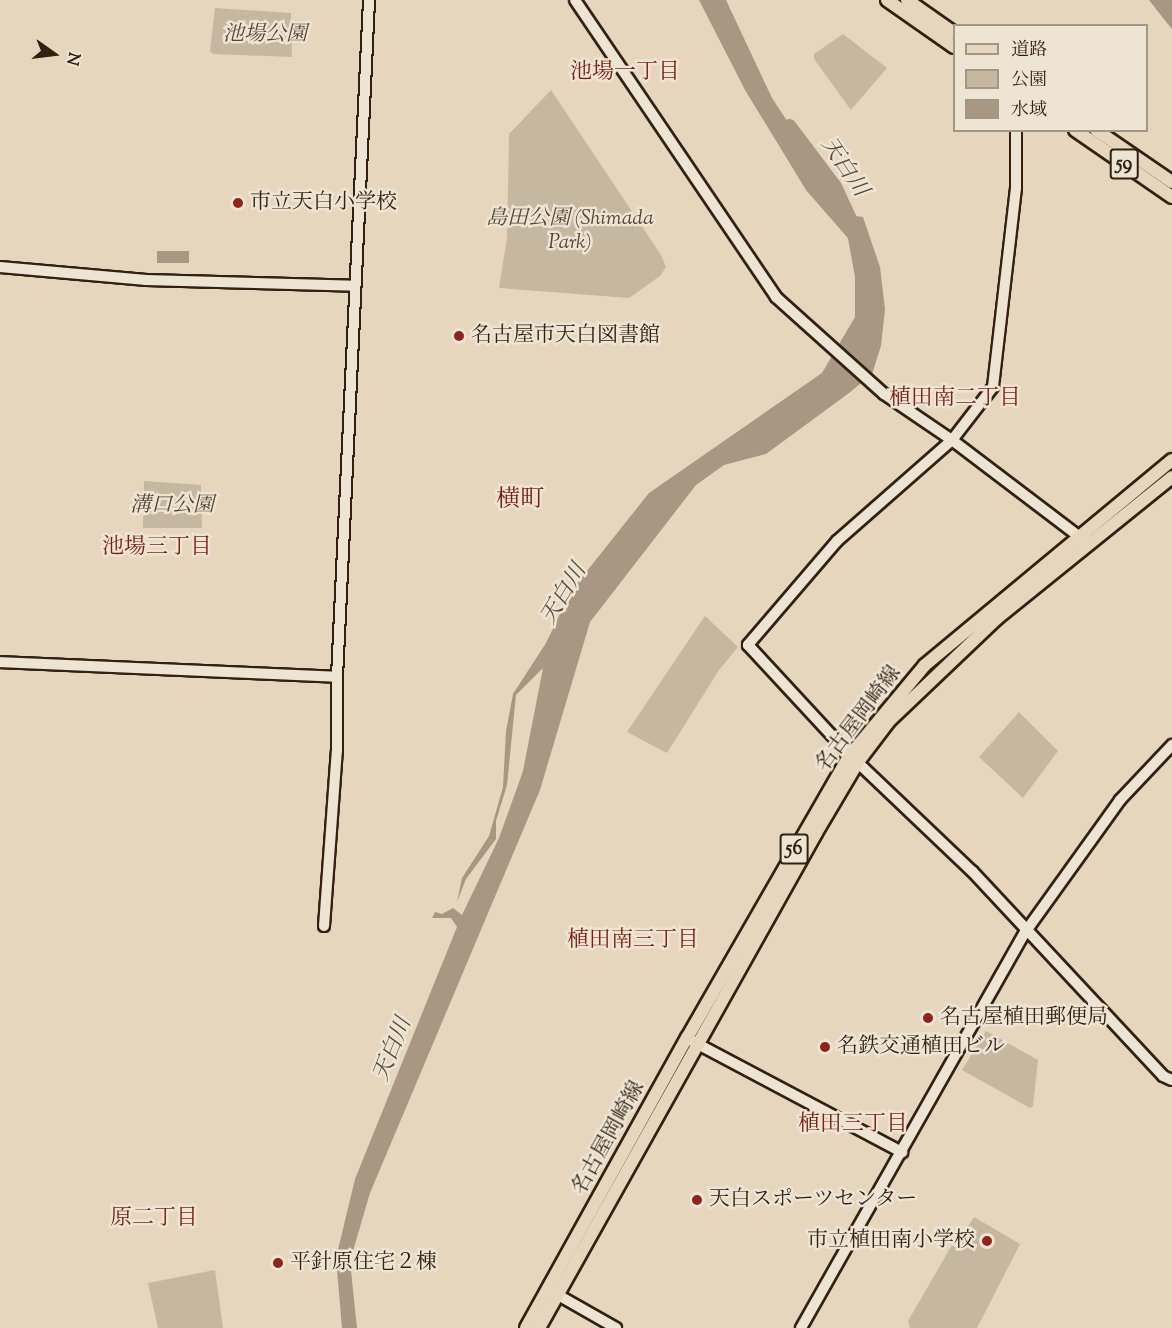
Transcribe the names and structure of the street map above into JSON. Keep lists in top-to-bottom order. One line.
{"streets":{"main road":["59","名古屋岡崎線","56"]},"districts":["池場一丁目","植田南二丁目","横町","池場三丁目","植田南三丁目","植田三丁目","原二丁目"],"water":["天白川"],"parks":["池場公園","島田公園 (Shimada Park)","溝口公園"],"places":["市立天白小学校","名古屋市天白図書館","名古屋植田郵便局","名鉄交通植田ビル","天白スポーツセンター","市立植田南小学校","平針原住宅２棟"],"legend":["道路","公園","水域"],"north":"right"}
